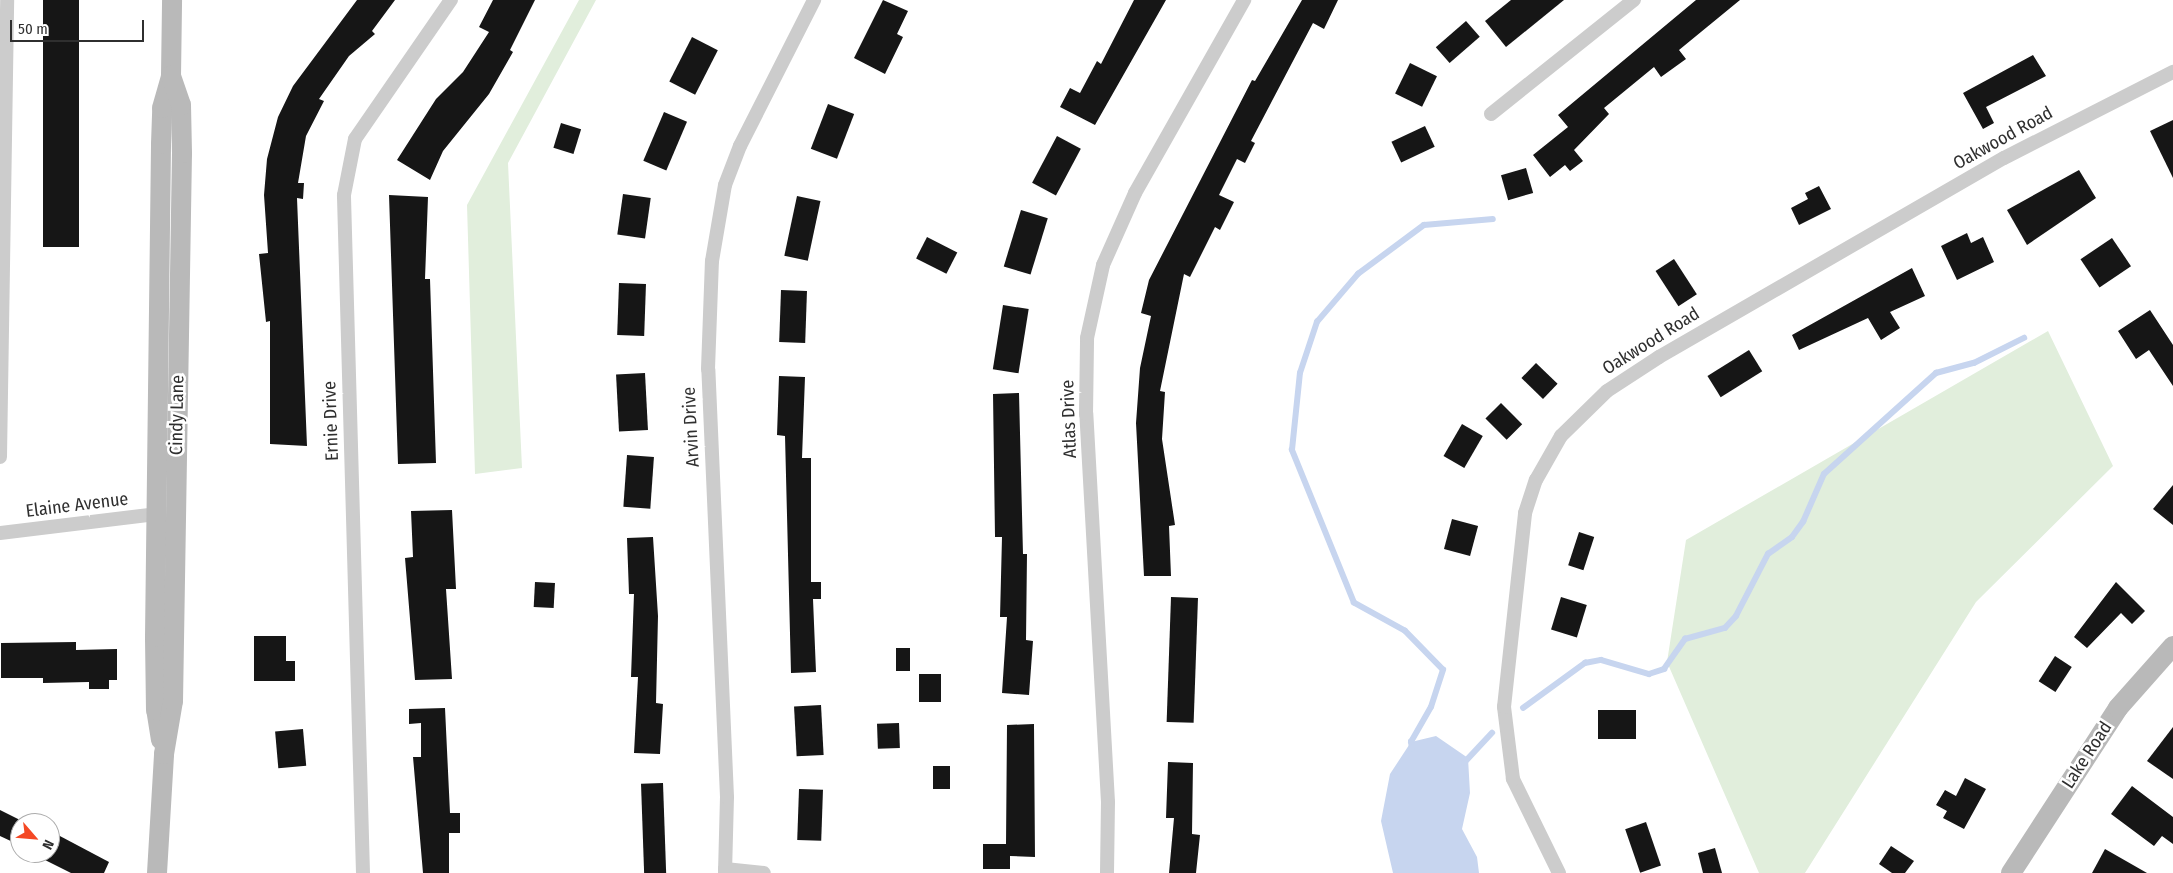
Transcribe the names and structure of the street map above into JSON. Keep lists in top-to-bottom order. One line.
{"streets":{"main road":["Cindy Lane","Lake Road"],"street":["Oakwood Road","Atlas Drive","Ernie Drive","Arvin Drive","Elaine Avenue"]},"crossings":[["Cindy Lane","Elaine Avenue"]],"scale_bar":"50 m","north":"bottom right"}
